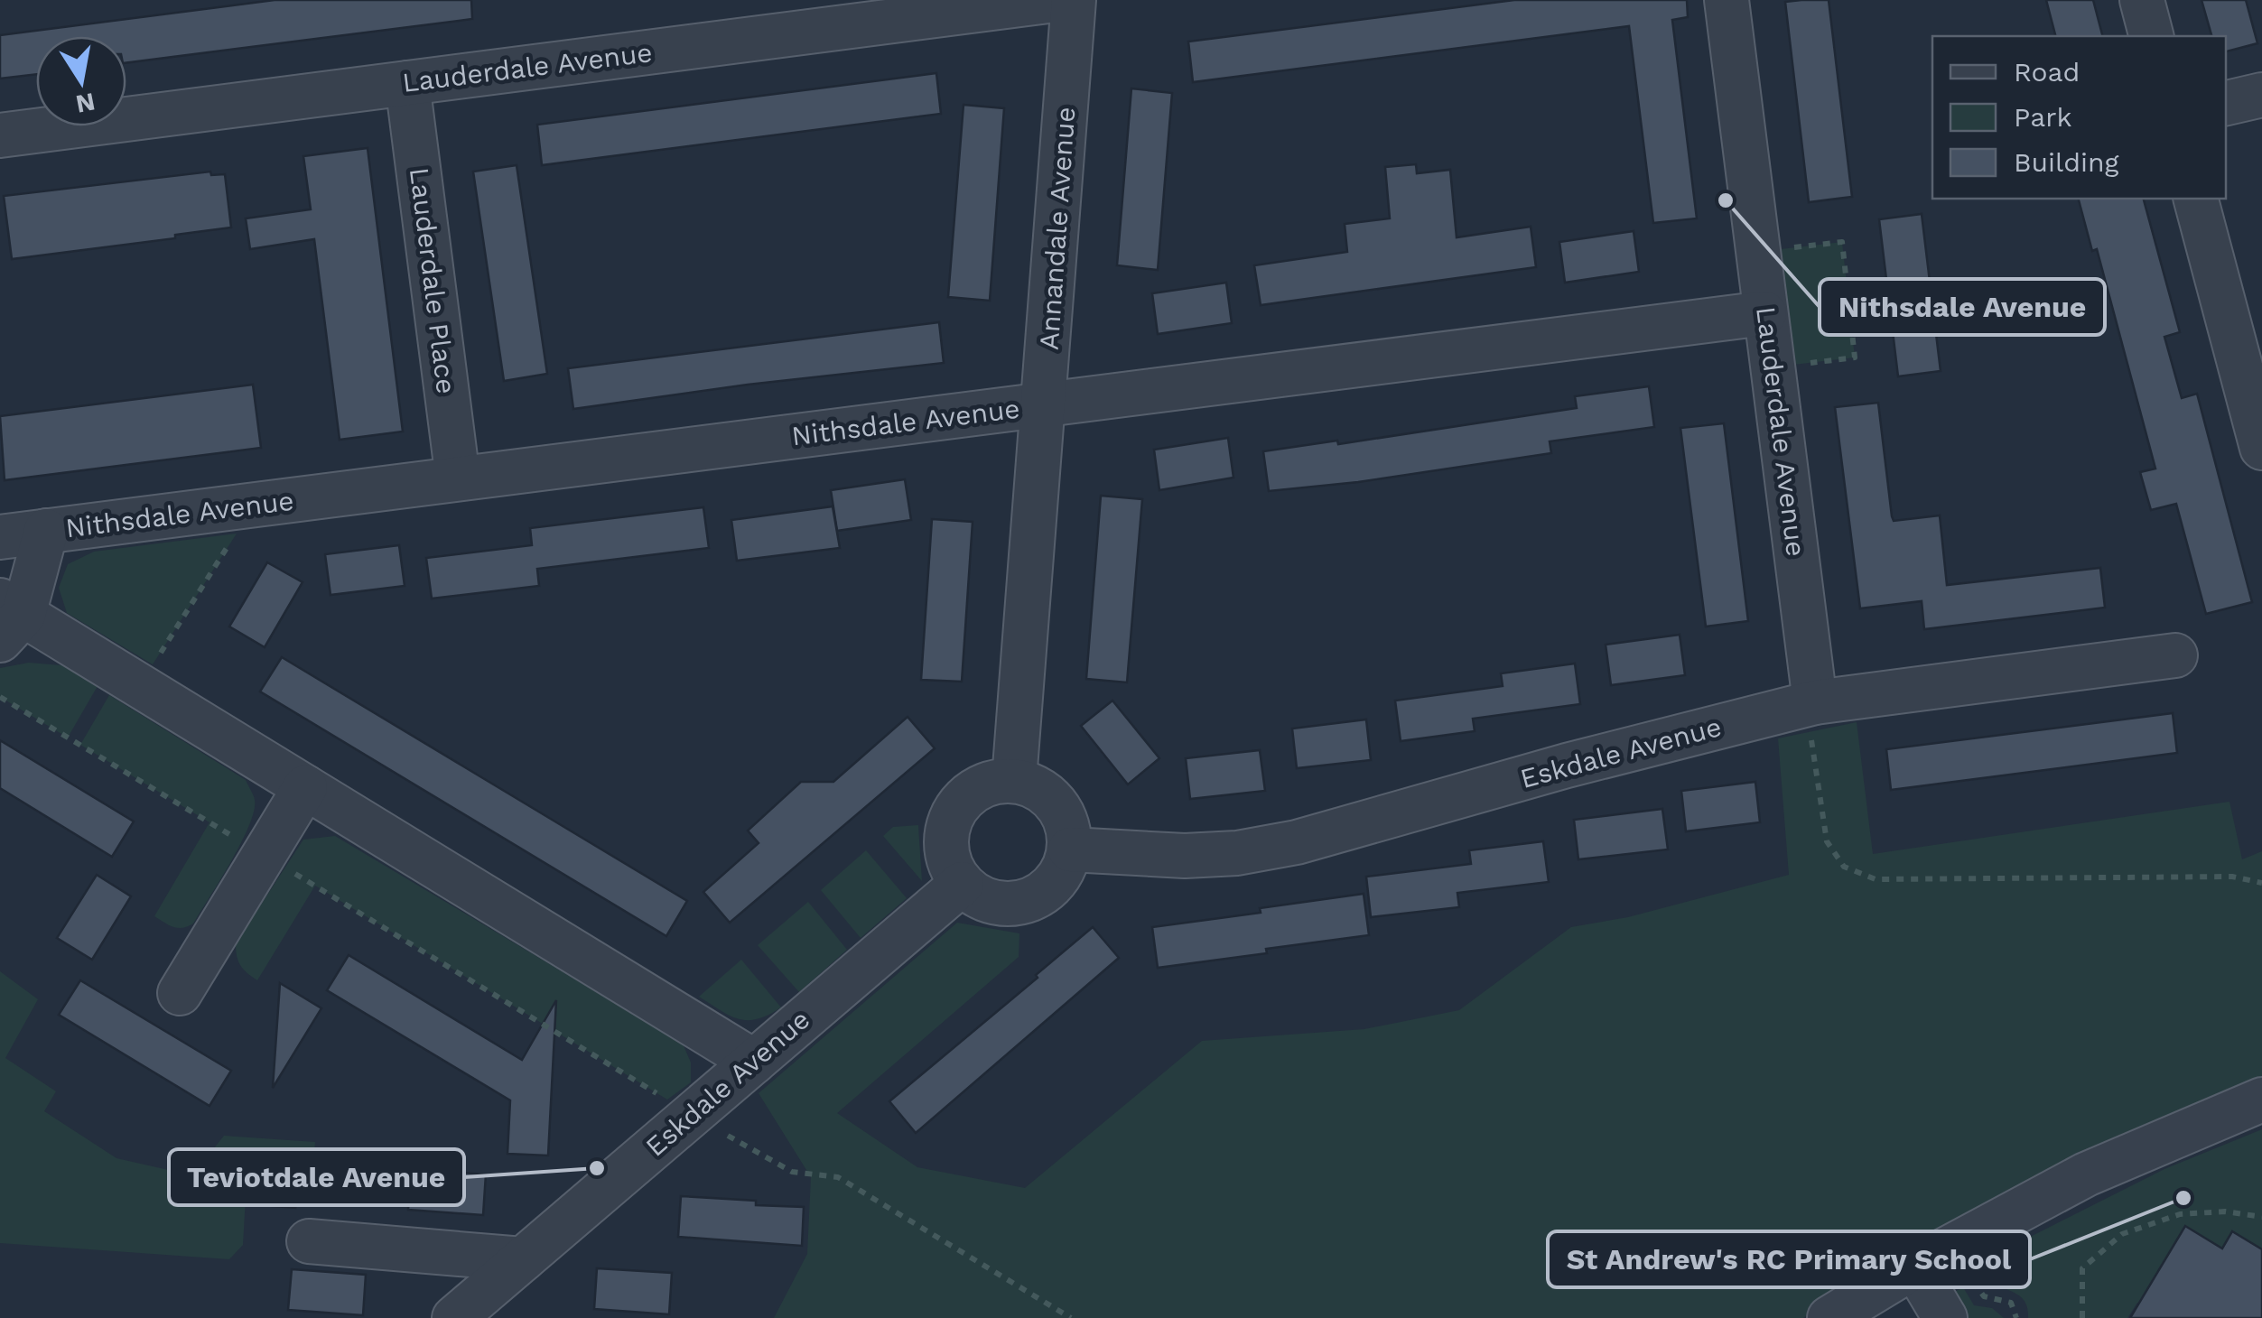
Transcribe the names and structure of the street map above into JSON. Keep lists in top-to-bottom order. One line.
{"streets":{"street":["Lauderdale Avenue","Annandale Avenue","Lauderdale Place","Nithsdale Avenue","Eskdale Avenue"]},"crossings":[["Lauderdale Avenue","Lauderdale Place"],["Lauderdale Avenue","Nithsdale Avenue"],["Lauderdale Avenue","Eskdale Avenue"],["Annandale Avenue","Nithsdale Avenue"],["Annandale Avenue","Eskdale Avenue"],["Lauderdale Place","Nithsdale Avenue"]],"places":["Nithsdale Avenue","Teviotdale Avenue","St Andrew's RC Primary School"],"legend":["Road","Park","Building"],"north":"bottom"}
